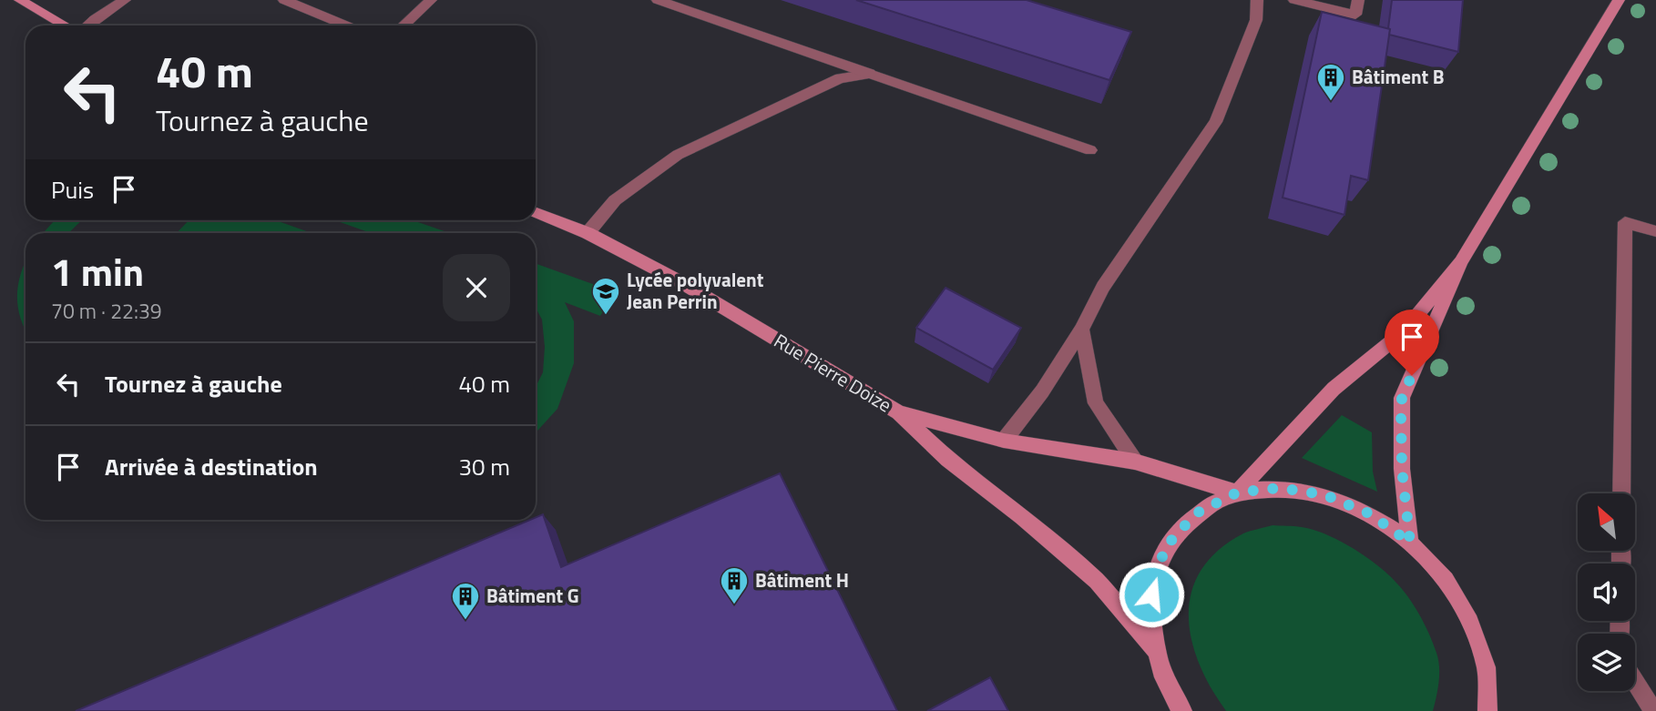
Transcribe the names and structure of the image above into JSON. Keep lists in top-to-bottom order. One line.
{"streets":{"street":["Rue Pierre Doize"]},"places":{"building":["Bâtiment B","Bâtiment H","Bâtiment G"],"school or university":["Lycée polyvalent Jean Perrin"]},"north":"top left","page":{"turn":["40 m","Tournez à gauche"],"then":"Puis","heading":["1 min","70 m · 22:39"],"list":[{"name":"Tournez à gauche","value":"40 m"},{"name":"Arrivée à destination","value":"30 m"}]}}
